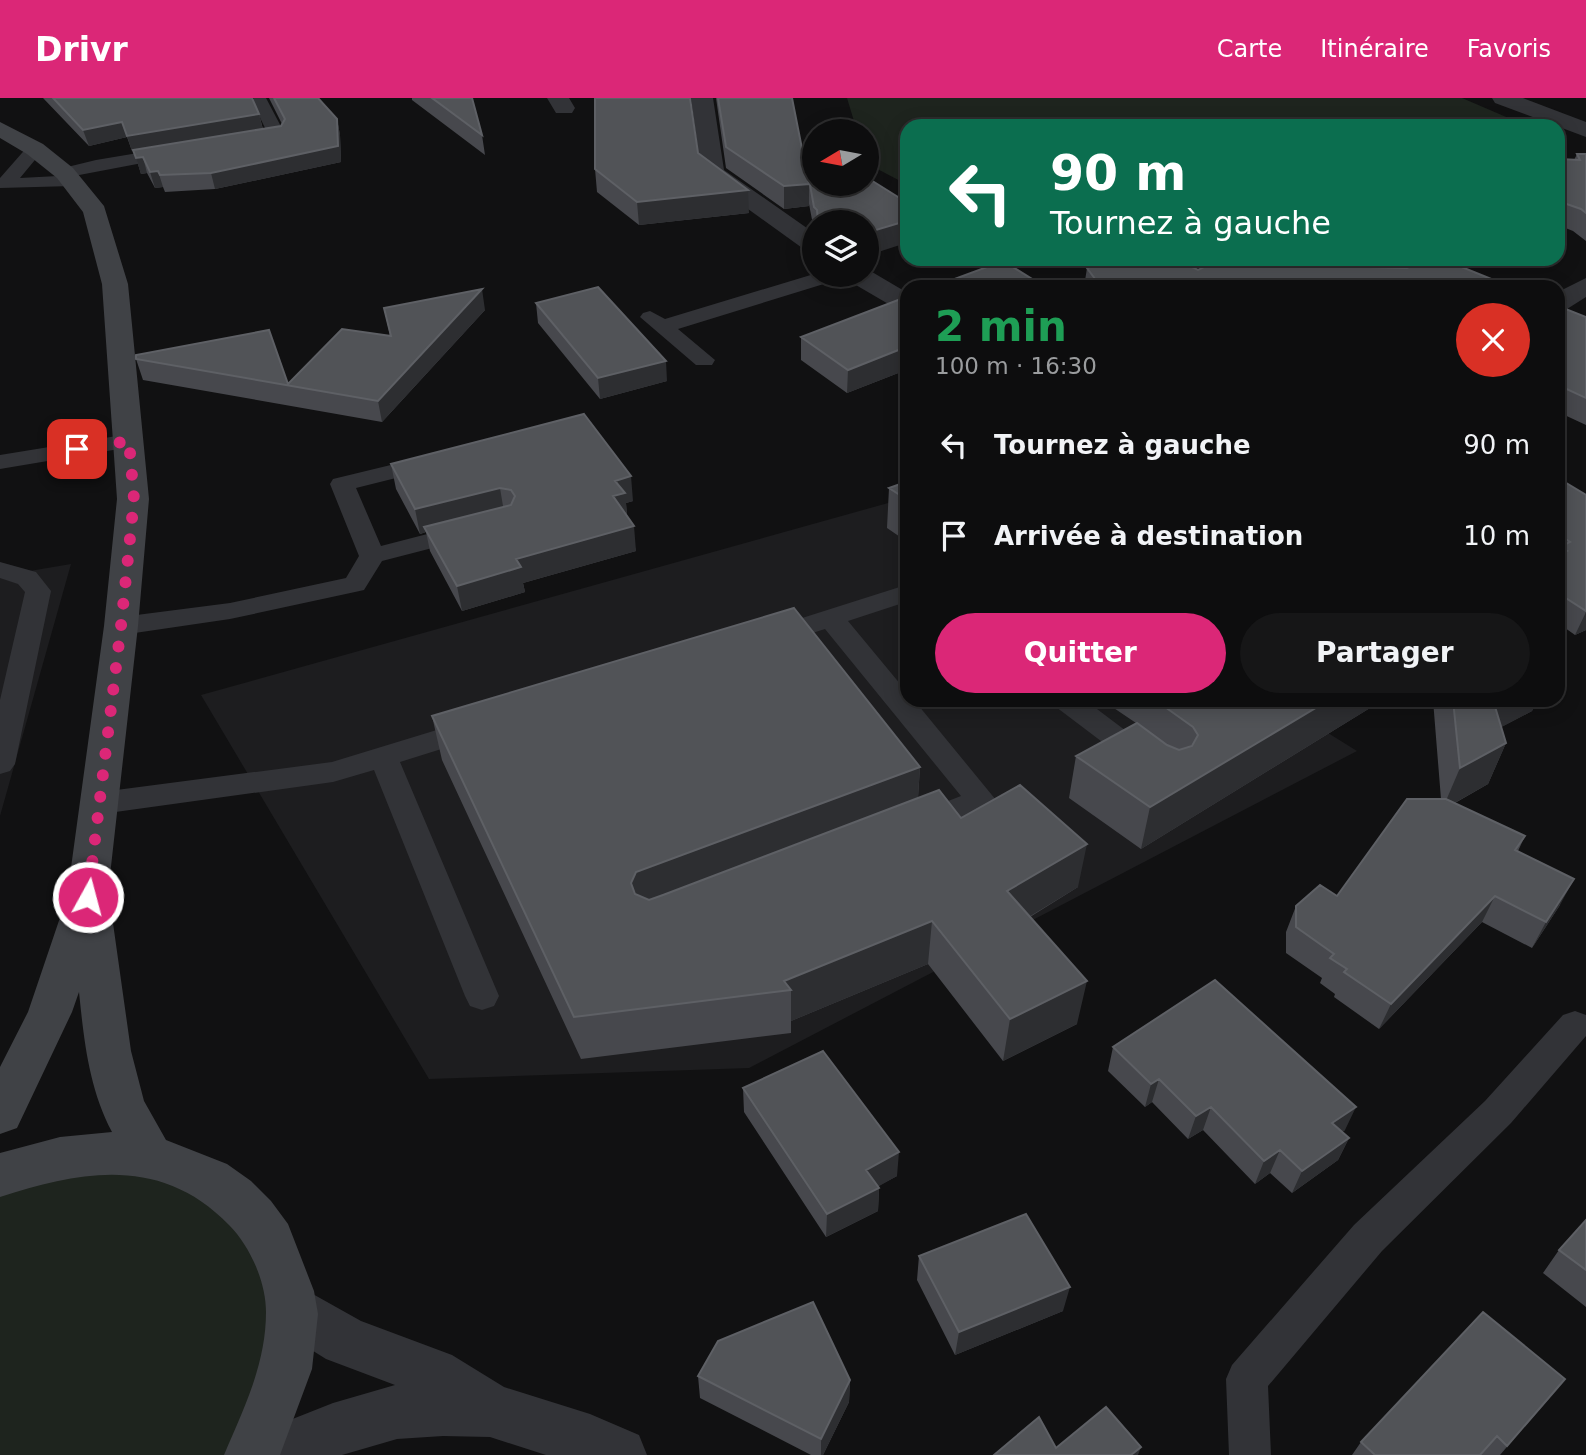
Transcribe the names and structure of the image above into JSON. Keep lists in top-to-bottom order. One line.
{"north":"left","page":{"header":"Drivr","nav":["Carte","Itinéraire","Favoris"],"turn":["90 m","Tournez à gauche"],"heading":["2 min","100 m · 16:30"],"list":[{"name":"Tournez à gauche","value":"90 m"},{"name":"Arrivée à destination","value":"10 m"}],"buttons":["Quitter","Partager"]}}
